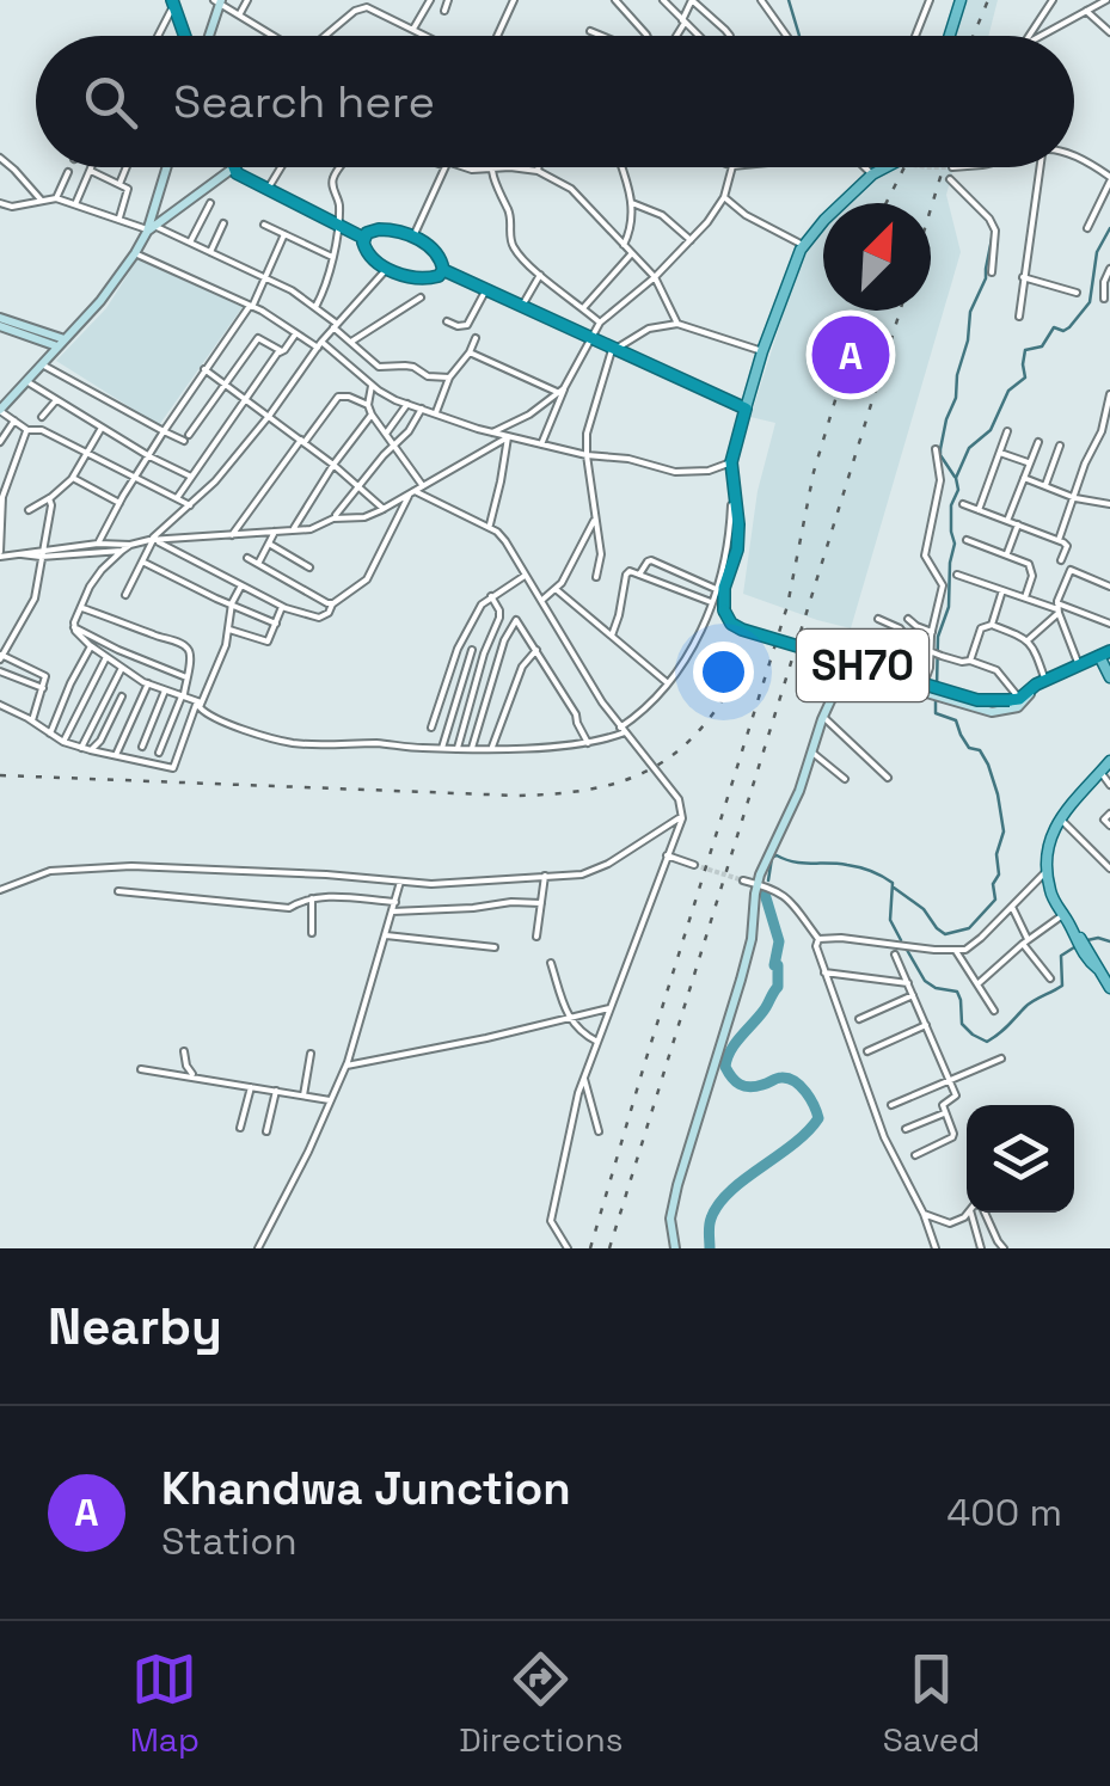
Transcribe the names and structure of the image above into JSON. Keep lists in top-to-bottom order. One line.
{"streets":{"highway":["SH70"]},"north":"top right","page":{"search":"Search here","pins":"A","heading":"Nearby","list":[{"mark":"A","name":"Khandwa Junction","note":"Station","value":"400 m"}],"nav":["Map","Directions","Saved"]}}
